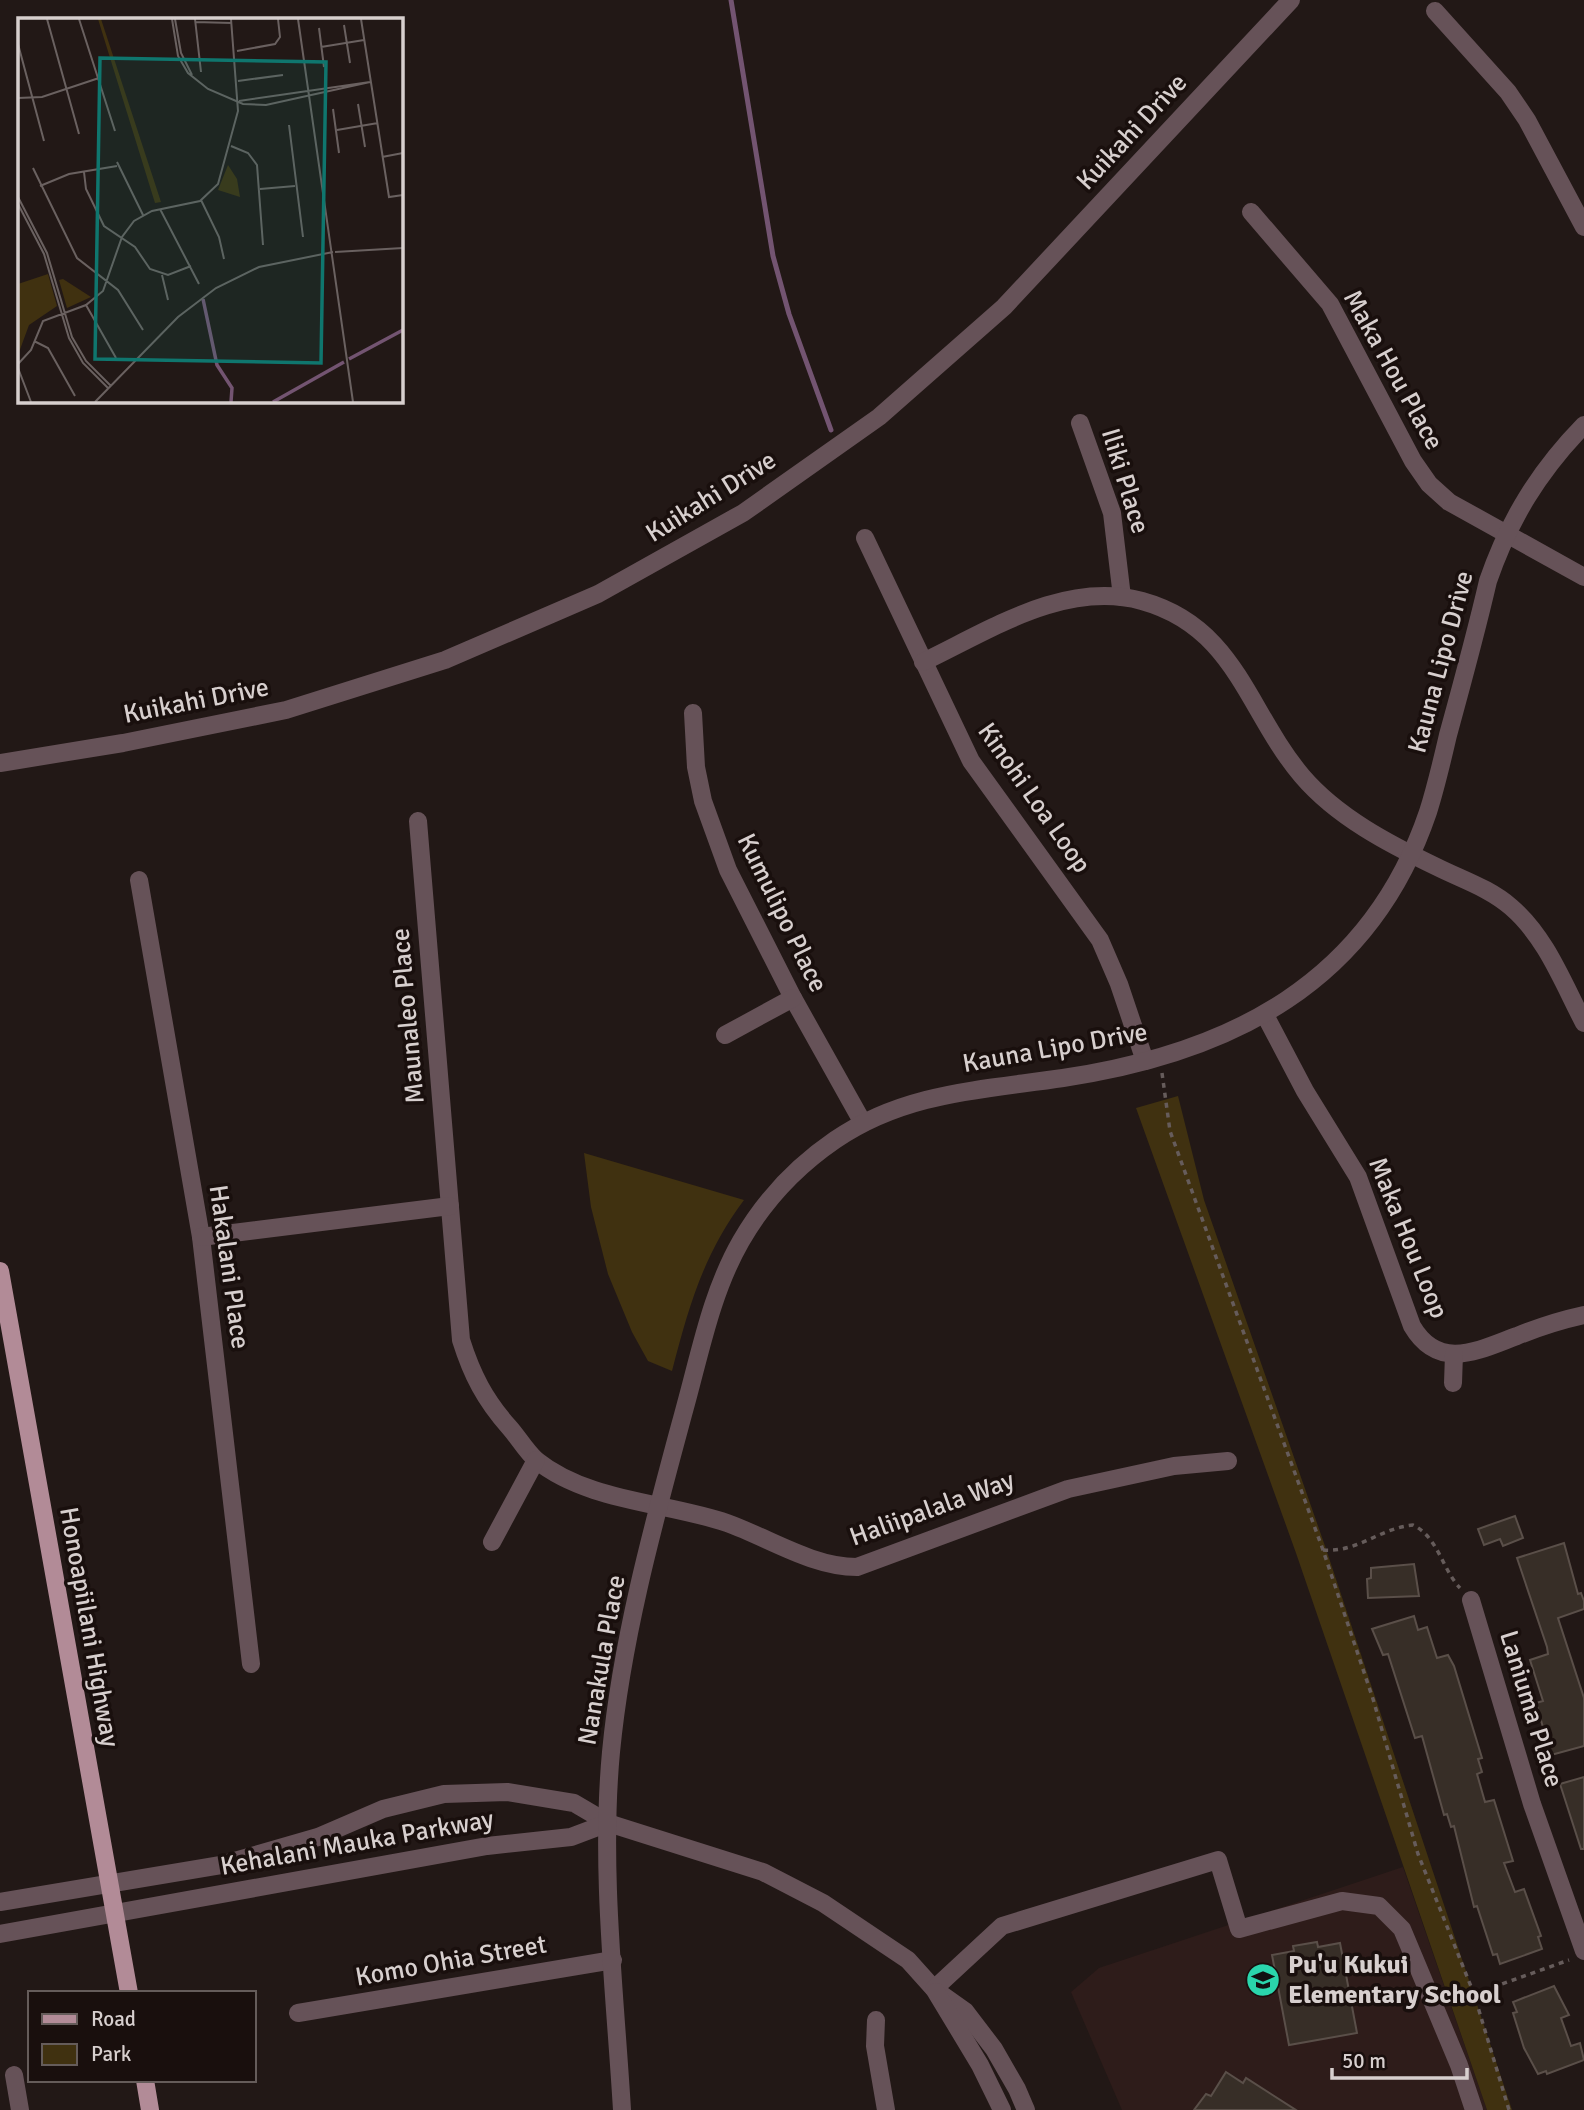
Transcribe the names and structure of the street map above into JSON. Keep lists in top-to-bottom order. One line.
{"streets":{"main road":["Honoapiilani Highway"],"street":["Kuikahi Drive","Maka Hou Place","Iliki Place","Kauna Lipo Drive","Kinohi Loa Loop","Kumulipo Place","Maunaleo Place","Maka Hou Loop","Hakalani Place","Haliipalala Way","Nanakula Place","Laniuma Place","Kehalani Mauka Parkway","Komo Ohia Street"]},"crossings":[["Maka Hou Place","Kauna Lipo Drive"],["Kauna Lipo Drive","Kinohi Loa Loop"],["Kauna Lipo Drive","Kumulipo Place"],["Kauna Lipo Drive","Maka Hou Loop"],["Kauna Lipo Drive","Haliipalala Way"],["Kauna Lipo Drive","Nanakula Place"],["Maunaleo Place","Haliipalala Way"],["Haliipalala Way","Nanakula Place"],["Honoapiilani Highway","Kehalani Mauka Parkway"],["Nanakula Place","Kehalani Mauka Parkway"]],"places":{"school or university":["Pu'u Kukui Elementary School"]},"legend":["Road","Park"],"scale_bar":"50 m"}
